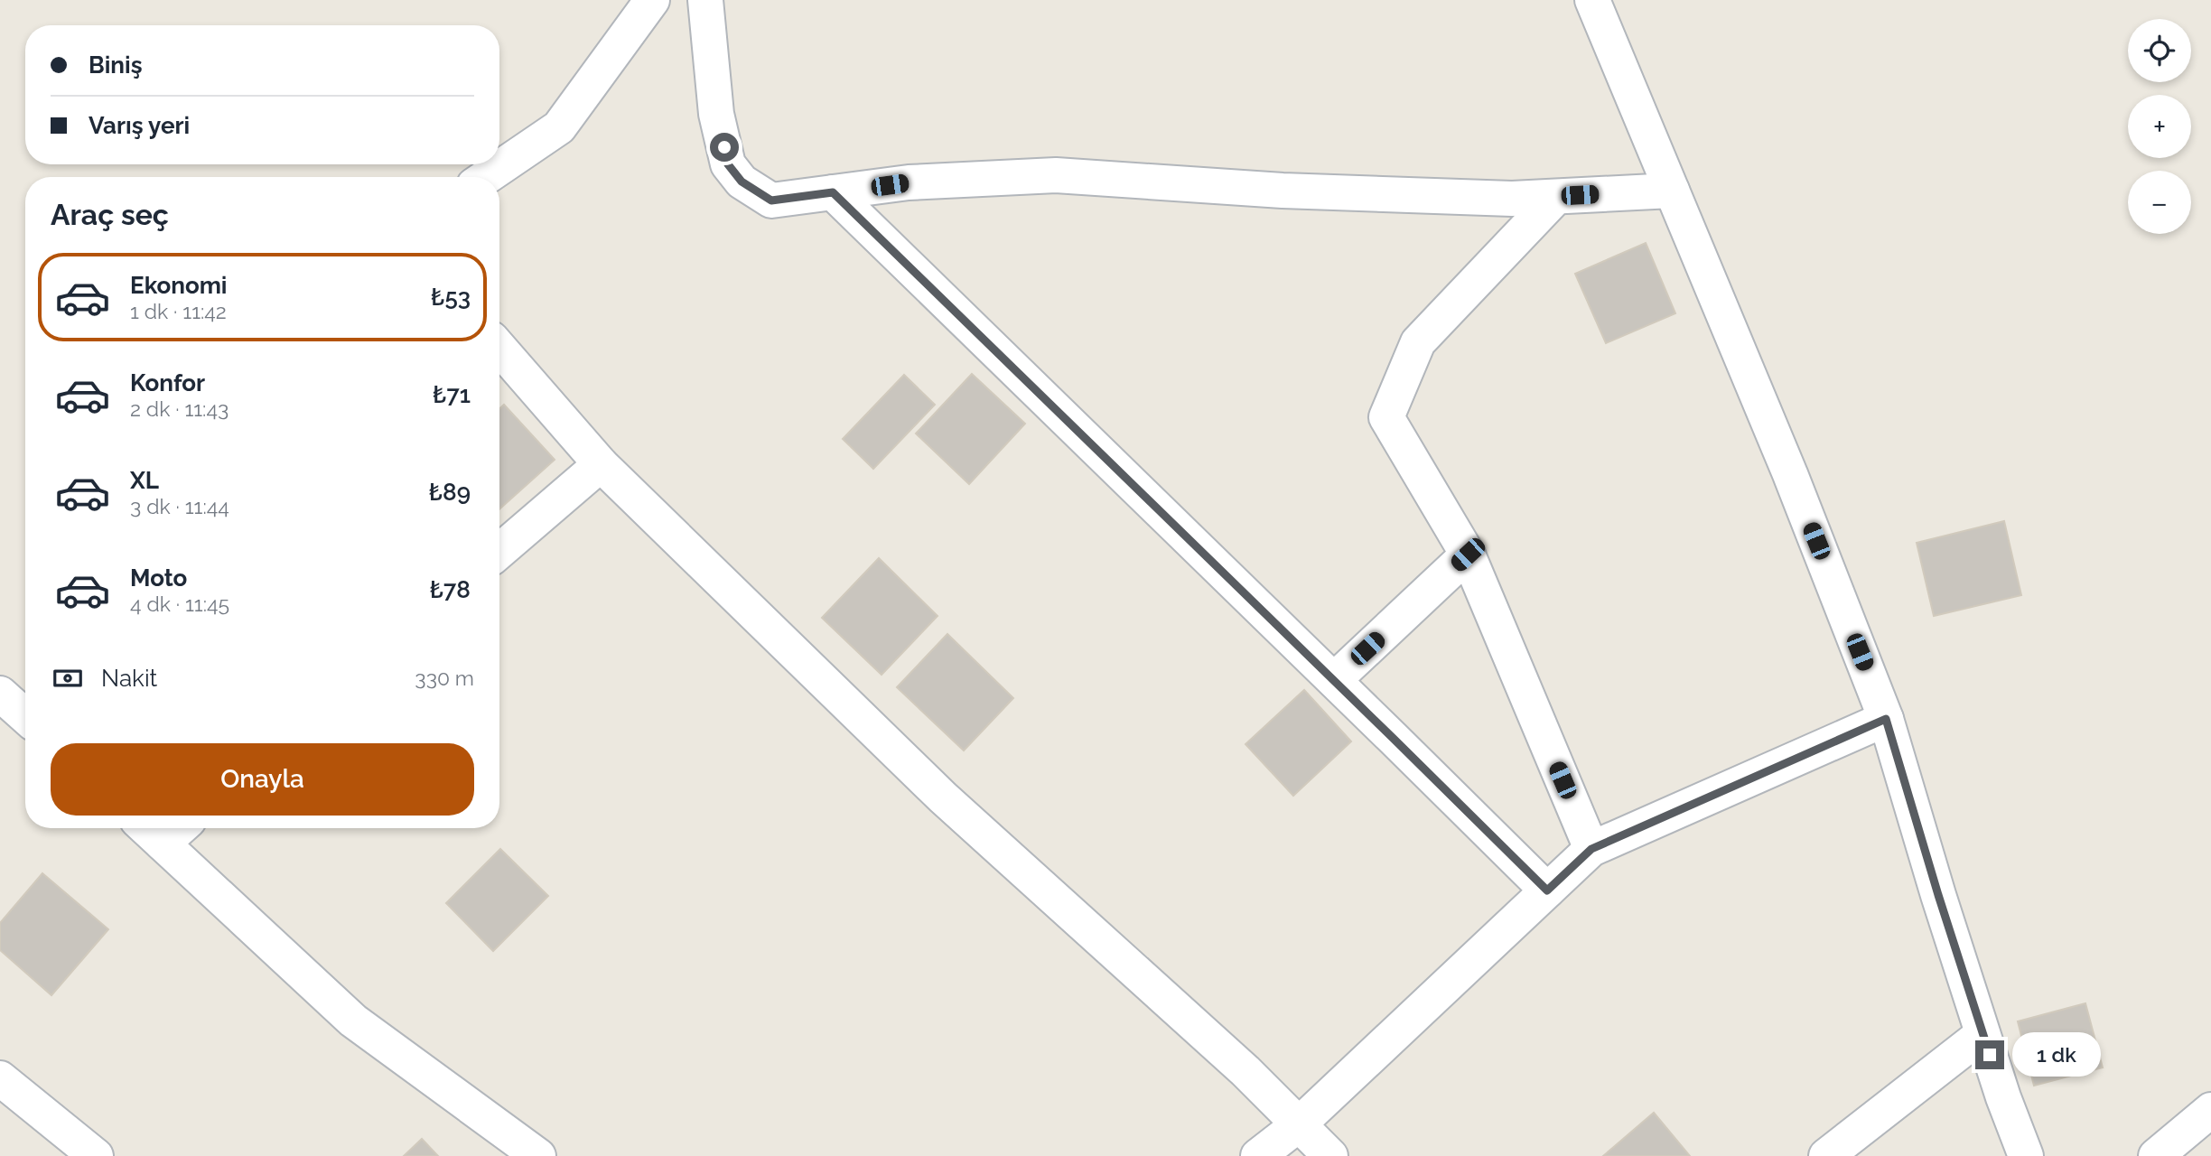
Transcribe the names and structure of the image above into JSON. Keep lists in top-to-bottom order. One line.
{"page":{"map_buttons":["+","−"],"banner":["Biniş","Varış yeri"],"heading":"Araç seç","list":[{"name":"Ekonomi","note":"1 dk · 11:42","value":"₺53"},{"name":"Konfor","note":"2 dk · 11:43","value":"₺71"},{"name":"XL","note":"3 dk · 11:44","value":"₺89"},{"name":"Moto","note":"4 dk · 11:45","value":"₺78"}],"pay":["Nakit","330 m"],"buttons":"Onayla","bubble":"1 dk"}}
